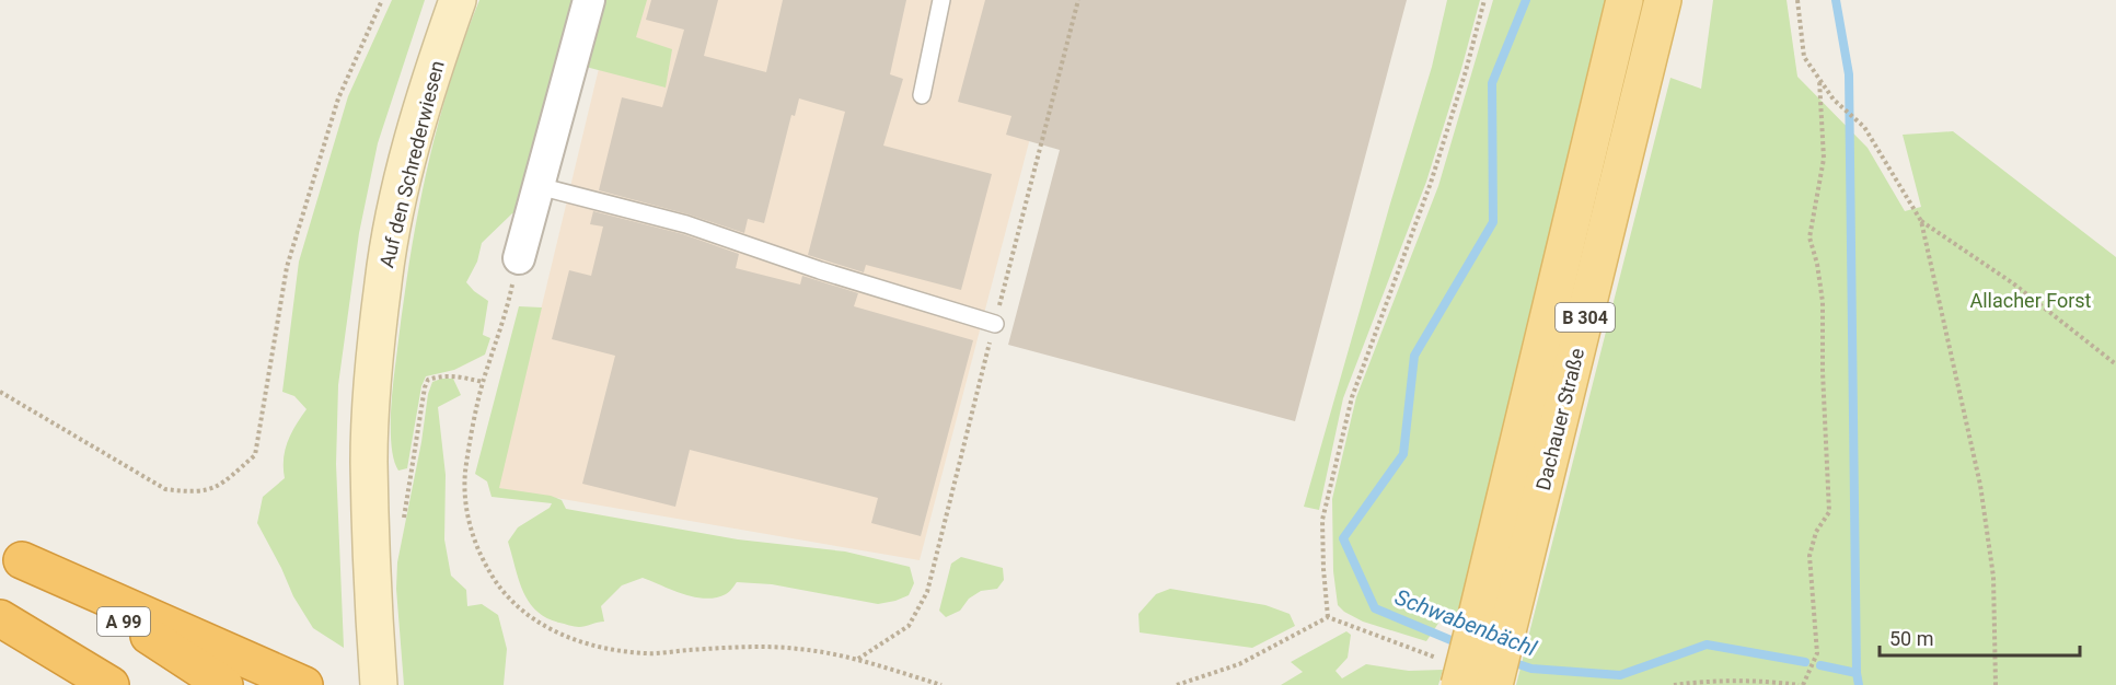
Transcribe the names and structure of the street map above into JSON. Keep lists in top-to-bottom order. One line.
{"streets":{"highway":["A 99"],"main road":["B 304","Dachauer Straße"],"street":["Auf den Schrederwiesen"]},"water":["Schwabenbächl"],"parks":["Allacher Forst"],"scale_bar":"50 m"}
